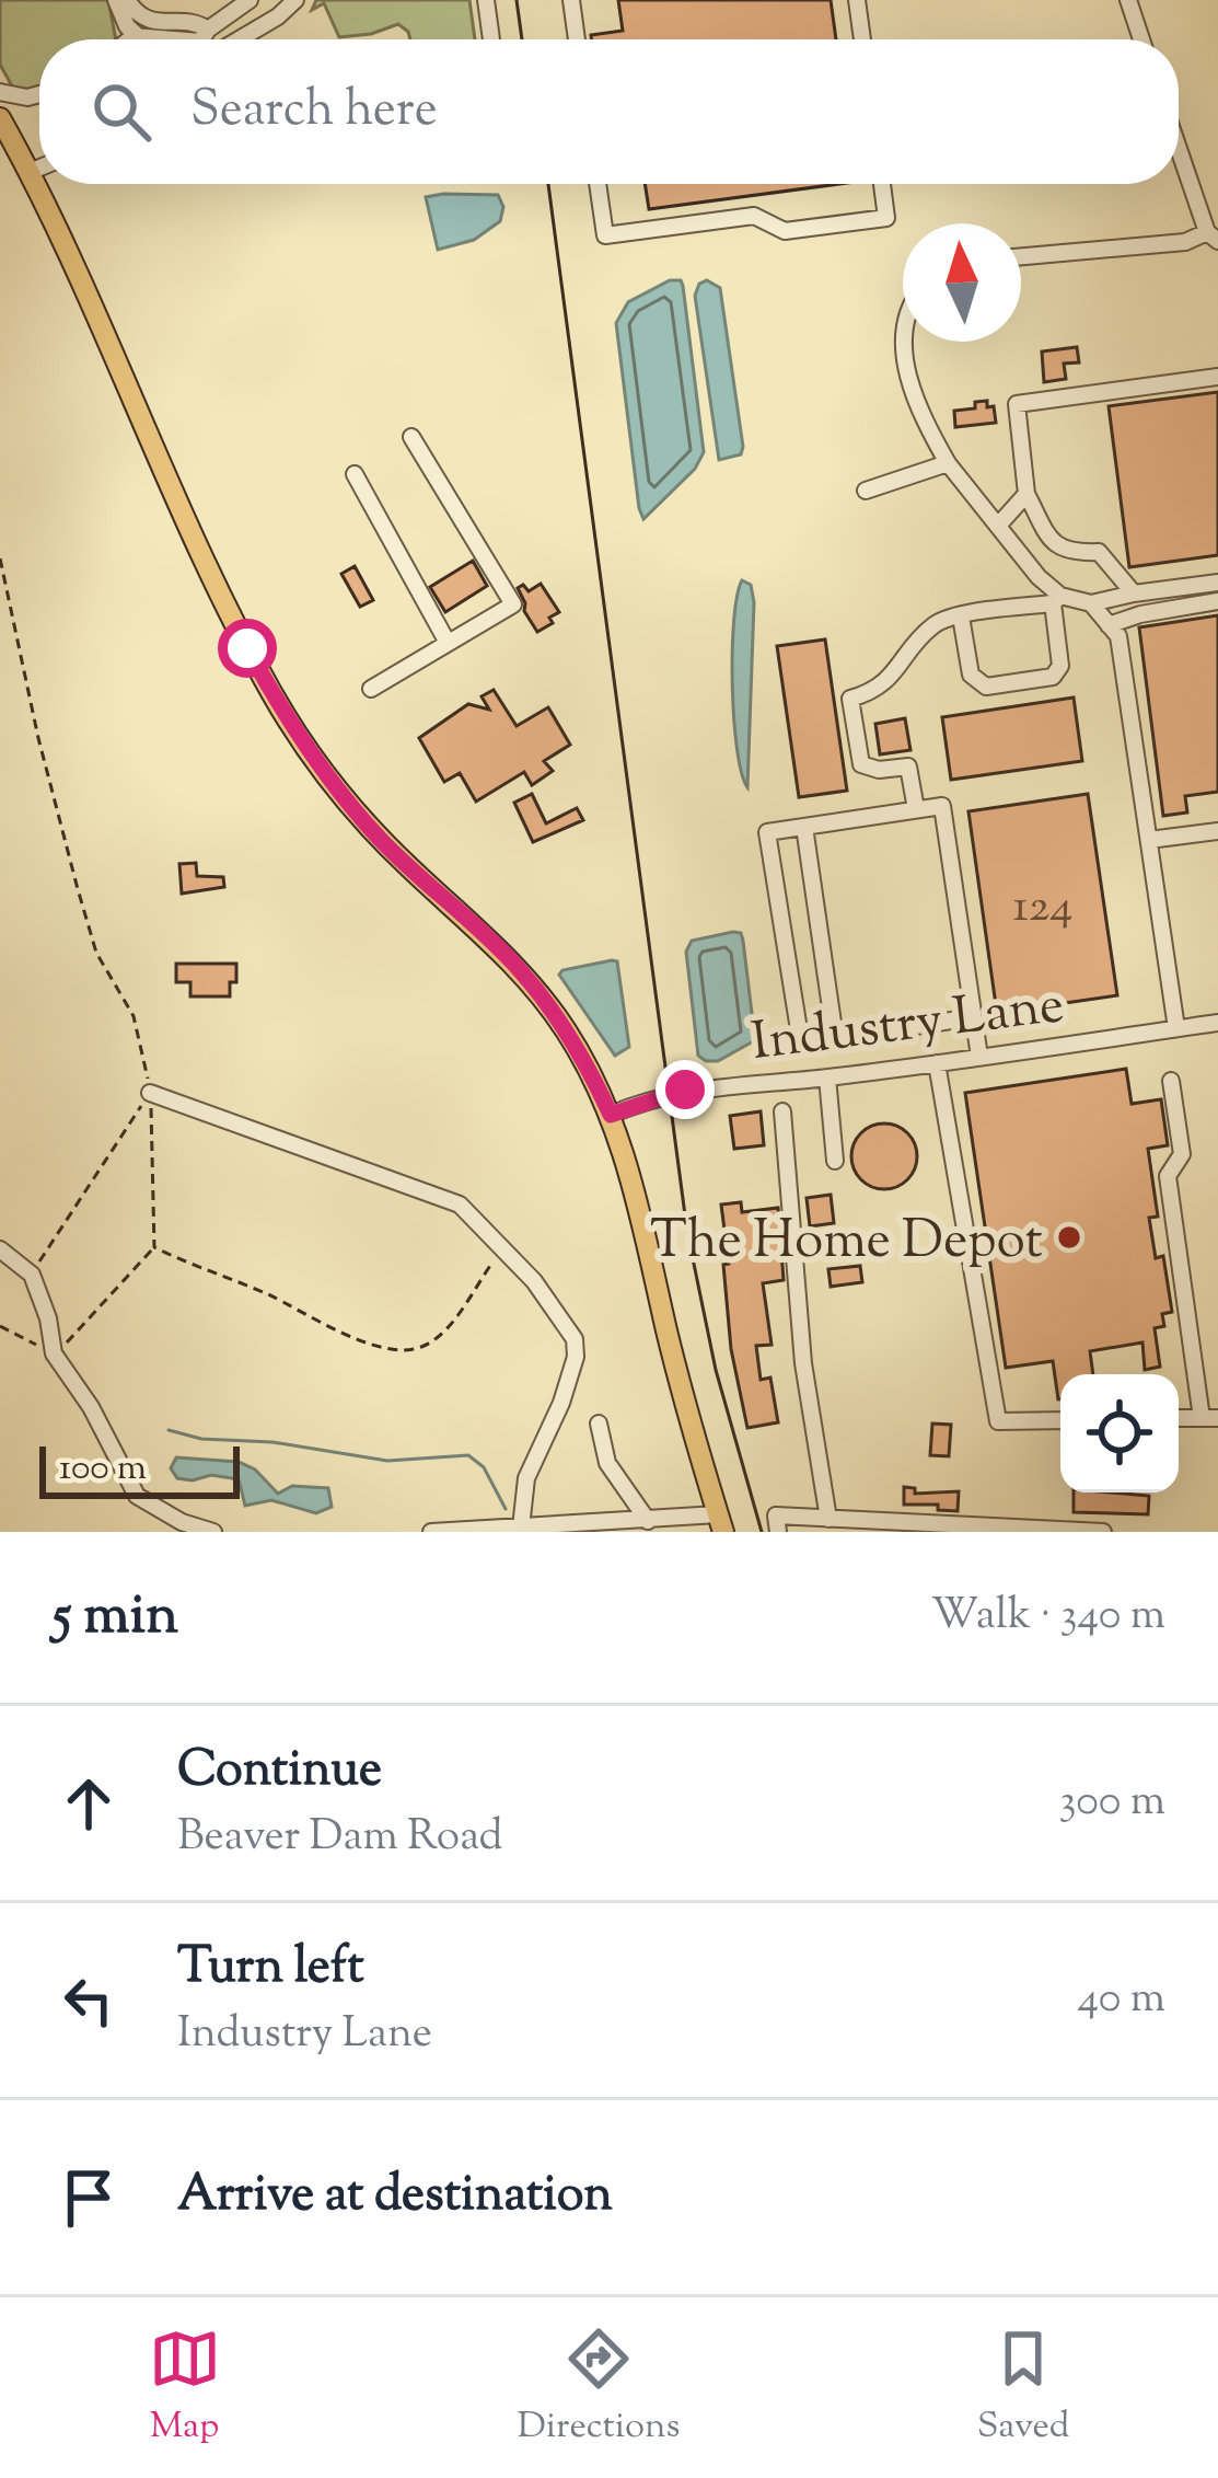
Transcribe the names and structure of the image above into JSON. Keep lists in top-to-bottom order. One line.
{"streets":{"street":["Industry Lane"]},"places":["The Home Depot"],"house_numbers":["124"],"scale_bar":"100 m","north":"top","page":{"search":"Search here","scale":"100 m","heading":["5 min","Walk · 340 m"],"list":[["Continue","Beaver Dam Road","300 m"],["Turn left","Industry Lane","40 m"],"Arrive at destination"],"nav":["Map","Directions","Saved"]}}
